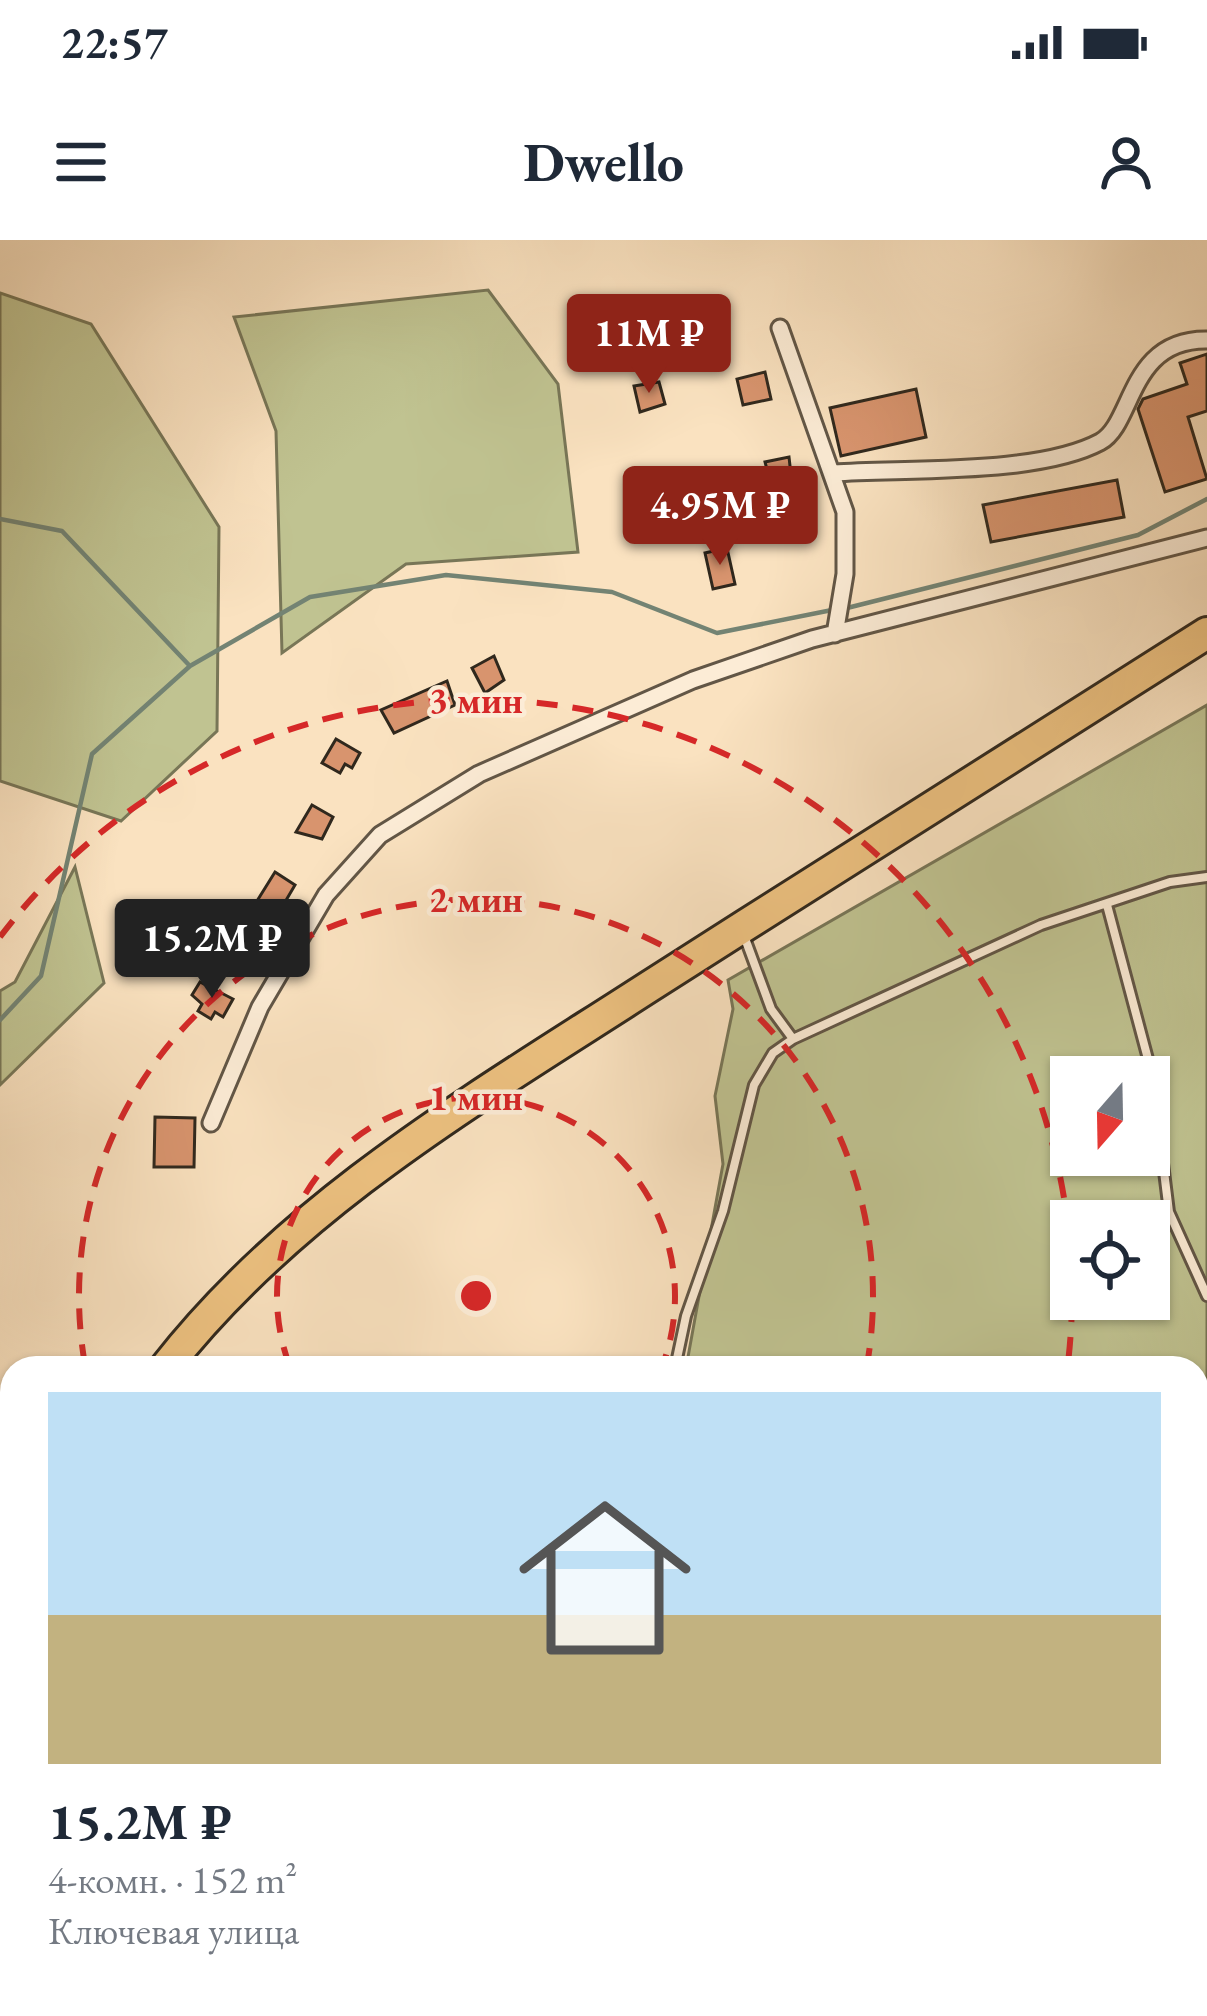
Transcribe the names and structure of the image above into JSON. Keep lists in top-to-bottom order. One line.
{"north":"bottom","page":{"status":"22:57","header":"Dwello","price":["11M ₽","4.95M ₽","15.2M ₽"],"list":[{"name":"15.2M ₽","note":"4-комн. · 152 m² · Ключевая улица"}]},"rings":["3 мин","2 мин","1 мин"]}
